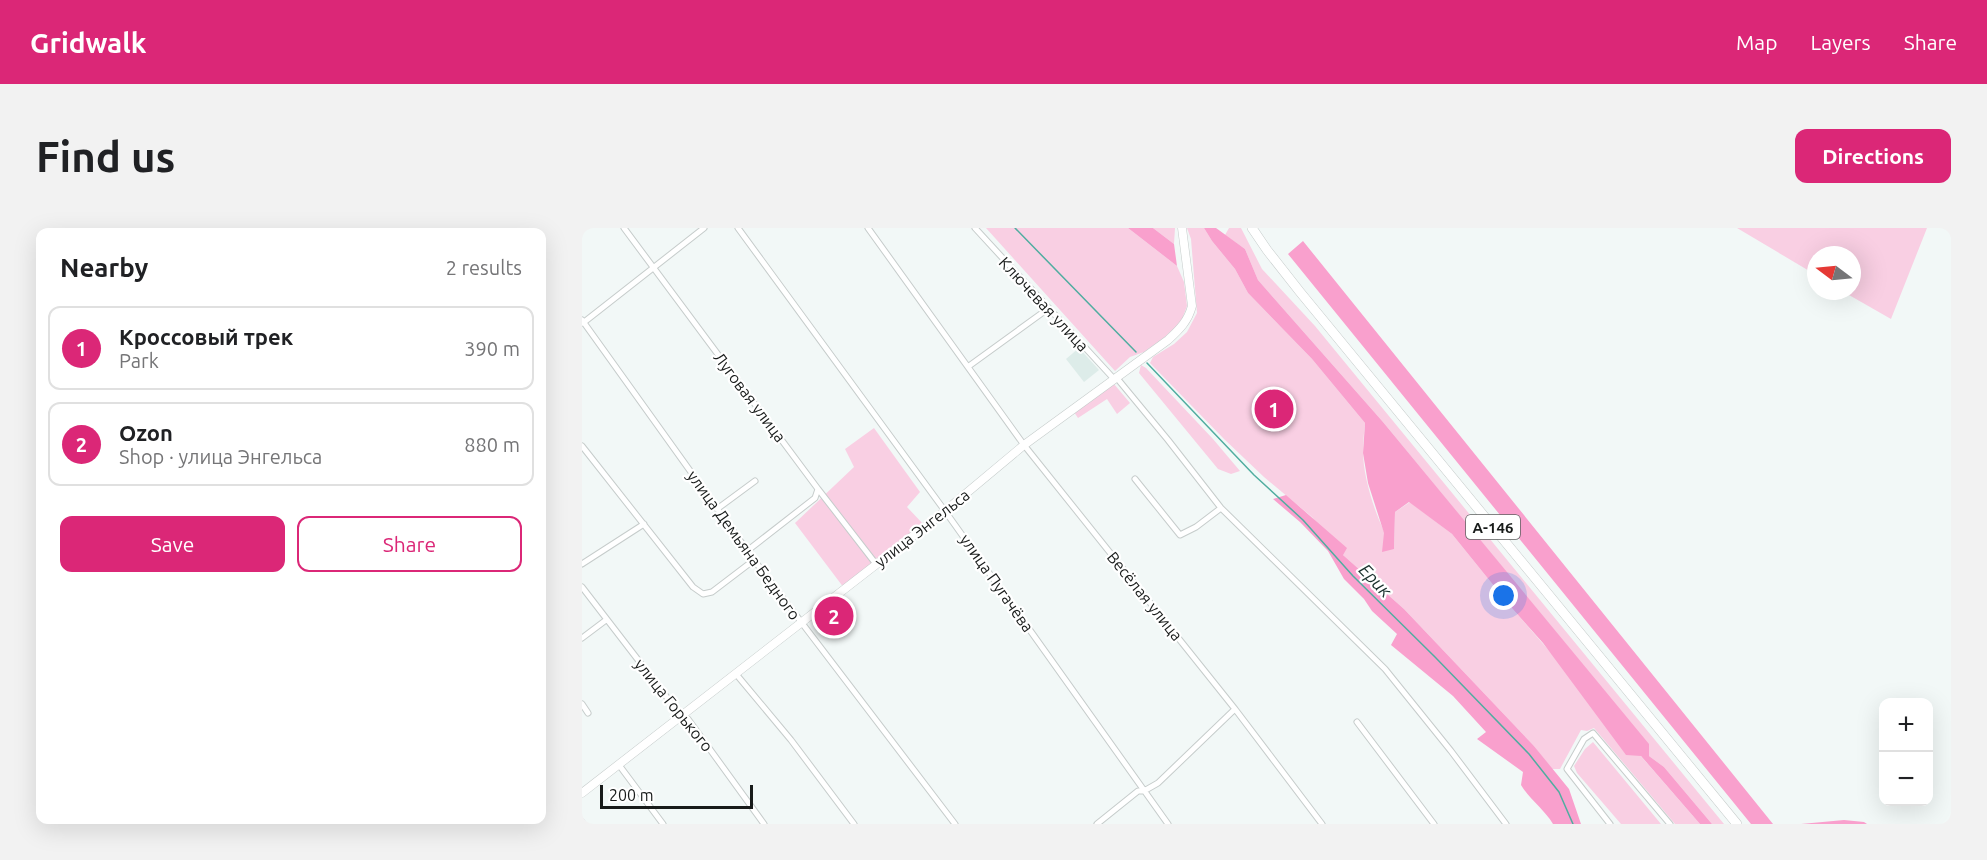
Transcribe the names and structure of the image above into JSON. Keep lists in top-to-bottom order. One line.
{"streets":{"highway":["А-146"],"street":["Ключевая улица","Луговая улица","улица Энгельса","улица Демьяна Бедного","улица Пугачёва","Весёлая улица","улица Горького"]},"crossings":[["Ключевая улица","улица Энгельса"],["Луговая улица","улица Энгельса"],["улица Энгельса","улица Демьяна Бедного"],["улица Энгельса","улица Пугачёва"],["улица Энгельса","Весёлая улица"],["улица Энгельса","улица Горького"]],"water":["Ерик"],"scale_bar":"200 m","north":"left","page":{"header":"Gridwalk","nav":["Map","Layers","Share"],"buttons":["Directions",["Save","Share"]],"title":"Find us","heading":["Nearby","2 results"],"list":[{"mark":"1","name":"Кроссовый трек","note":"Park","value":"390 m"},{"mark":"2","name":"Ozon","note":"Shop · улица Энгельса","value":"880 m"}],"pins":["1","2"],"map_buttons":["+","−"],"scale":"200 m"}}
